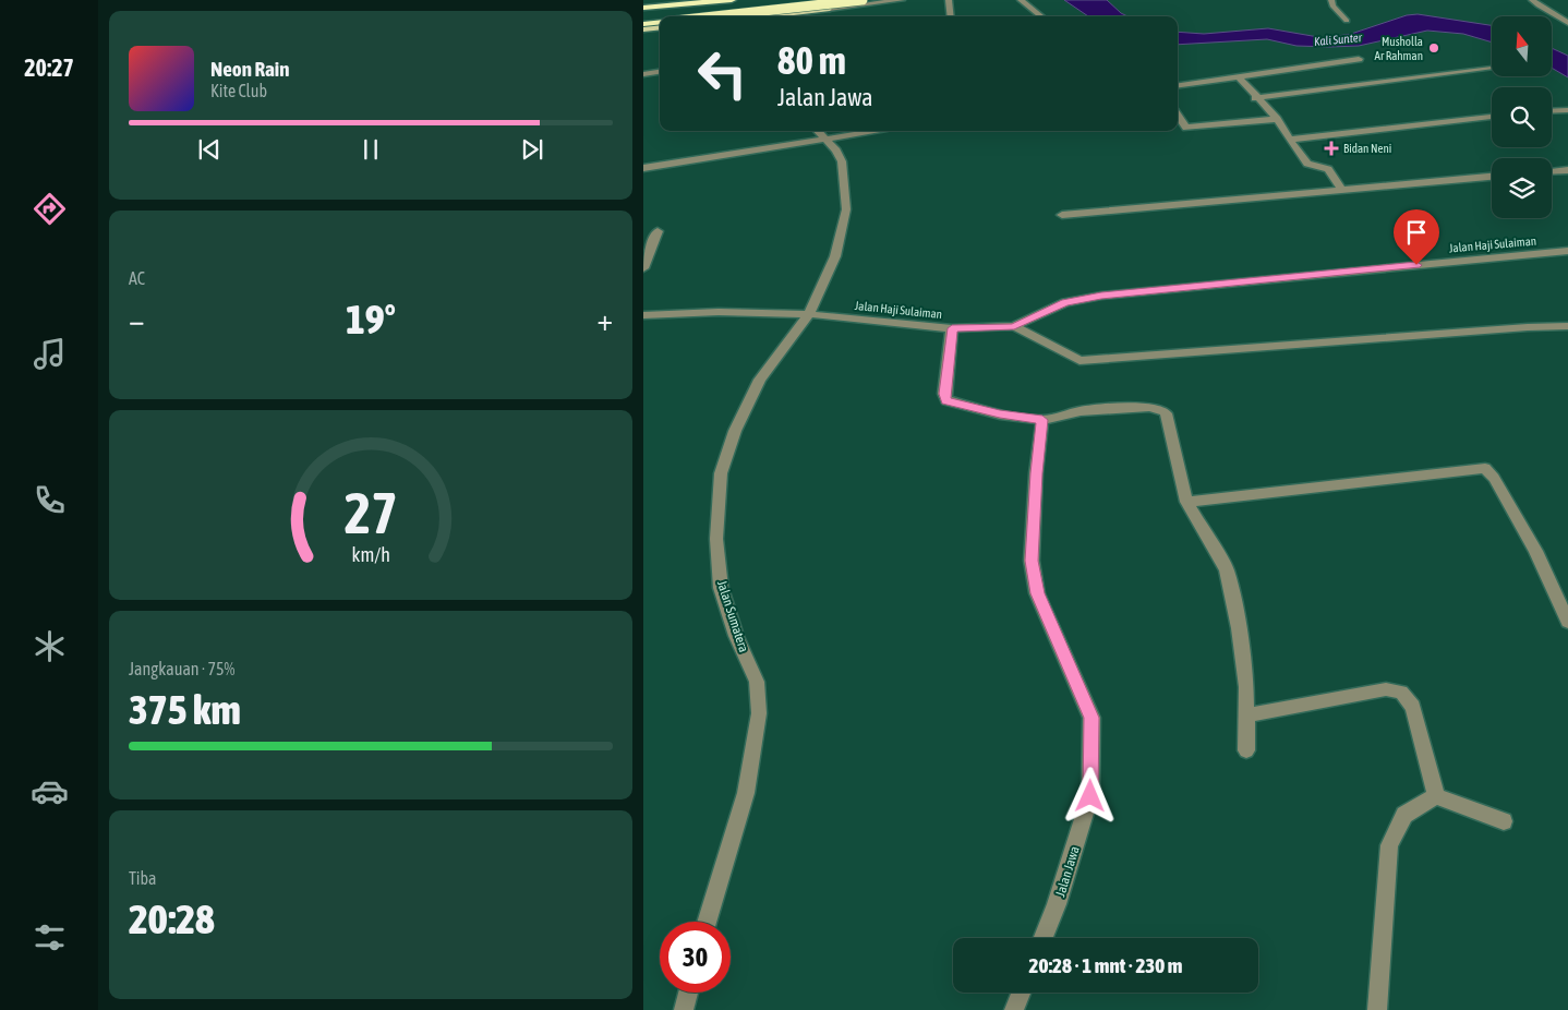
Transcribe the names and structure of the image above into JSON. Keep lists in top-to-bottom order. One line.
{"streets":{"street":["Jalan Haji Sulaiman","Jalan Sumatera","Jalan Jawa"]},"crossings":[["Jalan Haji Sulaiman","Jalan Sumatera"]],"water":["Kali Sunter"],"places":{"other":["Musholla Ar Rahman"],"health":["Bidan Neni"]},"north":"top","page":{"tabs":"20:27","turn":["80 m","Jalan Jawa"],"song":["Neon Rain","Kite Club"],"tile":["AC",["Jangkauan · 75%","375 km"],["Tiba","20:28"]],"heat":["−","19°","+"],"limit":"30","trip":"20:28 · 1 mnt · 230 m","gauge":["27","km/h"]}}
